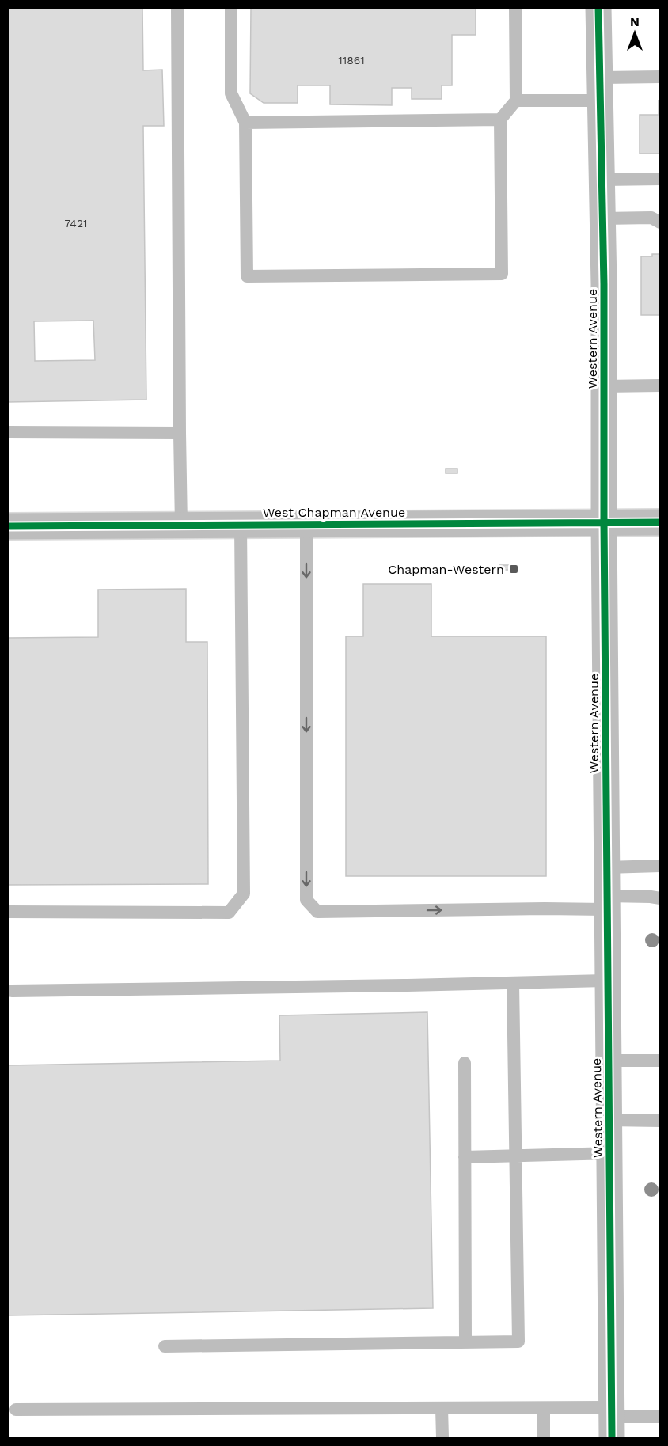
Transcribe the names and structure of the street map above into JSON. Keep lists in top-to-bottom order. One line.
{"streets":{"street":["Western Avenue","West Chapman Avenue"]},"crossings":[["Western Avenue","West Chapman Avenue"]],"places":{"transit":["Chapman-Western"]},"house_numbers":["11861","7421"],"north":"top"}
